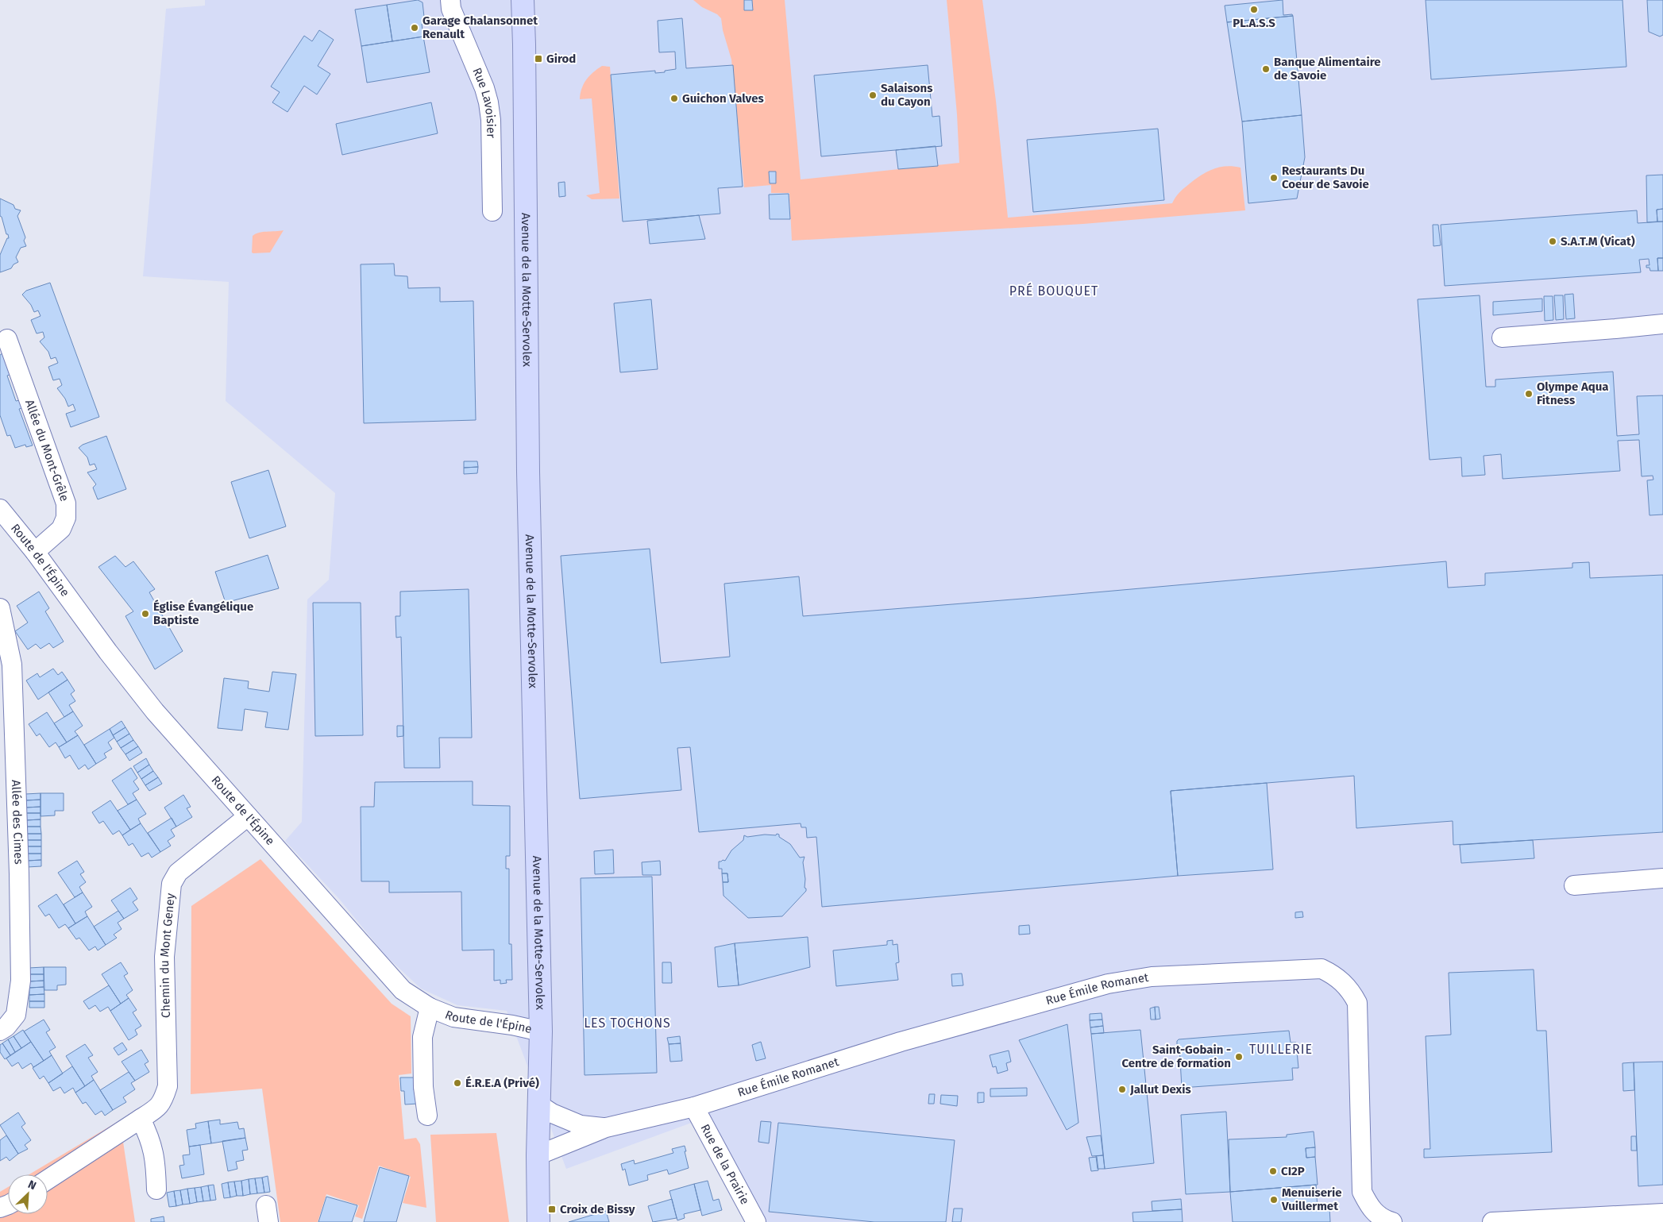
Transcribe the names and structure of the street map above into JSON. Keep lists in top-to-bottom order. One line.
{"streets":{"main road":["Avenue de la Motte-Servolex"],"street":["Rue Lavoisier","Allée du Mont-Grêle","Route de l'Épine","Allée des Cimes","Chemin du Mont Geney","Rue Émile Romanet","Rue de la Prairie"]},"crossings":[["Avenue de la Motte-Servolex","Route de l'Épine"],["Avenue de la Motte-Servolex","Rue Émile Romanet"],["Allée du Mont-Grêle","Route de l'Épine"],["Route de l'Épine","Chemin du Mont Geney"],["Rue Émile Romanet","Rue de la Prairie"]],"districts":["PRÉ BOUQUET","LES TOCHONS","TUILLERIE"],"places":{"other":["PL.A.S.S","Garage Chalansonnet Renault","Banque Alimentaire de Savoie","Salaisons du Cayon","Guichon Valves","Restaurants Du Coeur de Savoie","S.A.T.M (Vicat)","Olympe Aqua Fitness","Église Évangélique Baptiste","Saint-Gobain - Centre de formation","É.R.E.A (Privé)","Jallut Dexis","CI2P","Menuiserie Vuillermet"],"transit":["Girod","Croix de Bissy"]},"north":"top right"}
